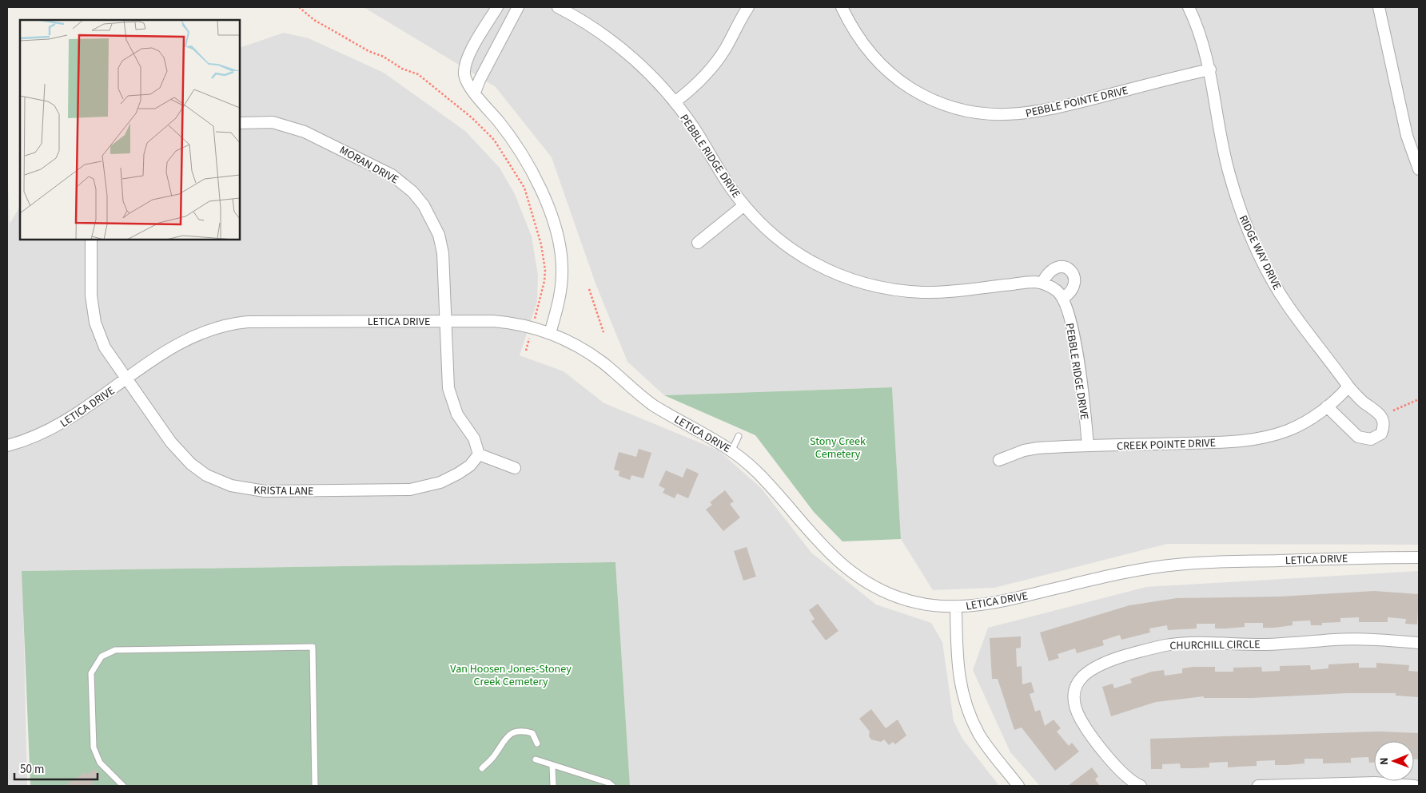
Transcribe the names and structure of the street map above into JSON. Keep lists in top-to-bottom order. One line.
{"streets":{"street":["PEBBLE POINTE DRIVE","PEBBLE RIDGE DRIVE","MORAN DRIVE","RIDGE WAY DRIVE","LETICA DRIVE","CREEK POINTE DRIVE","KRISTA LANE","CHURCHILL CIRCLE"]},"crossings":[["PEBBLE POINTE DRIVE","RIDGE WAY DRIVE"],["PEBBLE RIDGE DRIVE","CREEK POINTE DRIVE"],["MORAN DRIVE","LETICA DRIVE"],["MORAN DRIVE","KRISTA LANE"],["RIDGE WAY DRIVE","CREEK POINTE DRIVE"],["LETICA DRIVE","KRISTA LANE"]],"parks":["Stony Creek Cemetery","Van Hoosen Jones-Stoney Creek Cemetery"],"scale_bar":"50 m","north":"left"}
